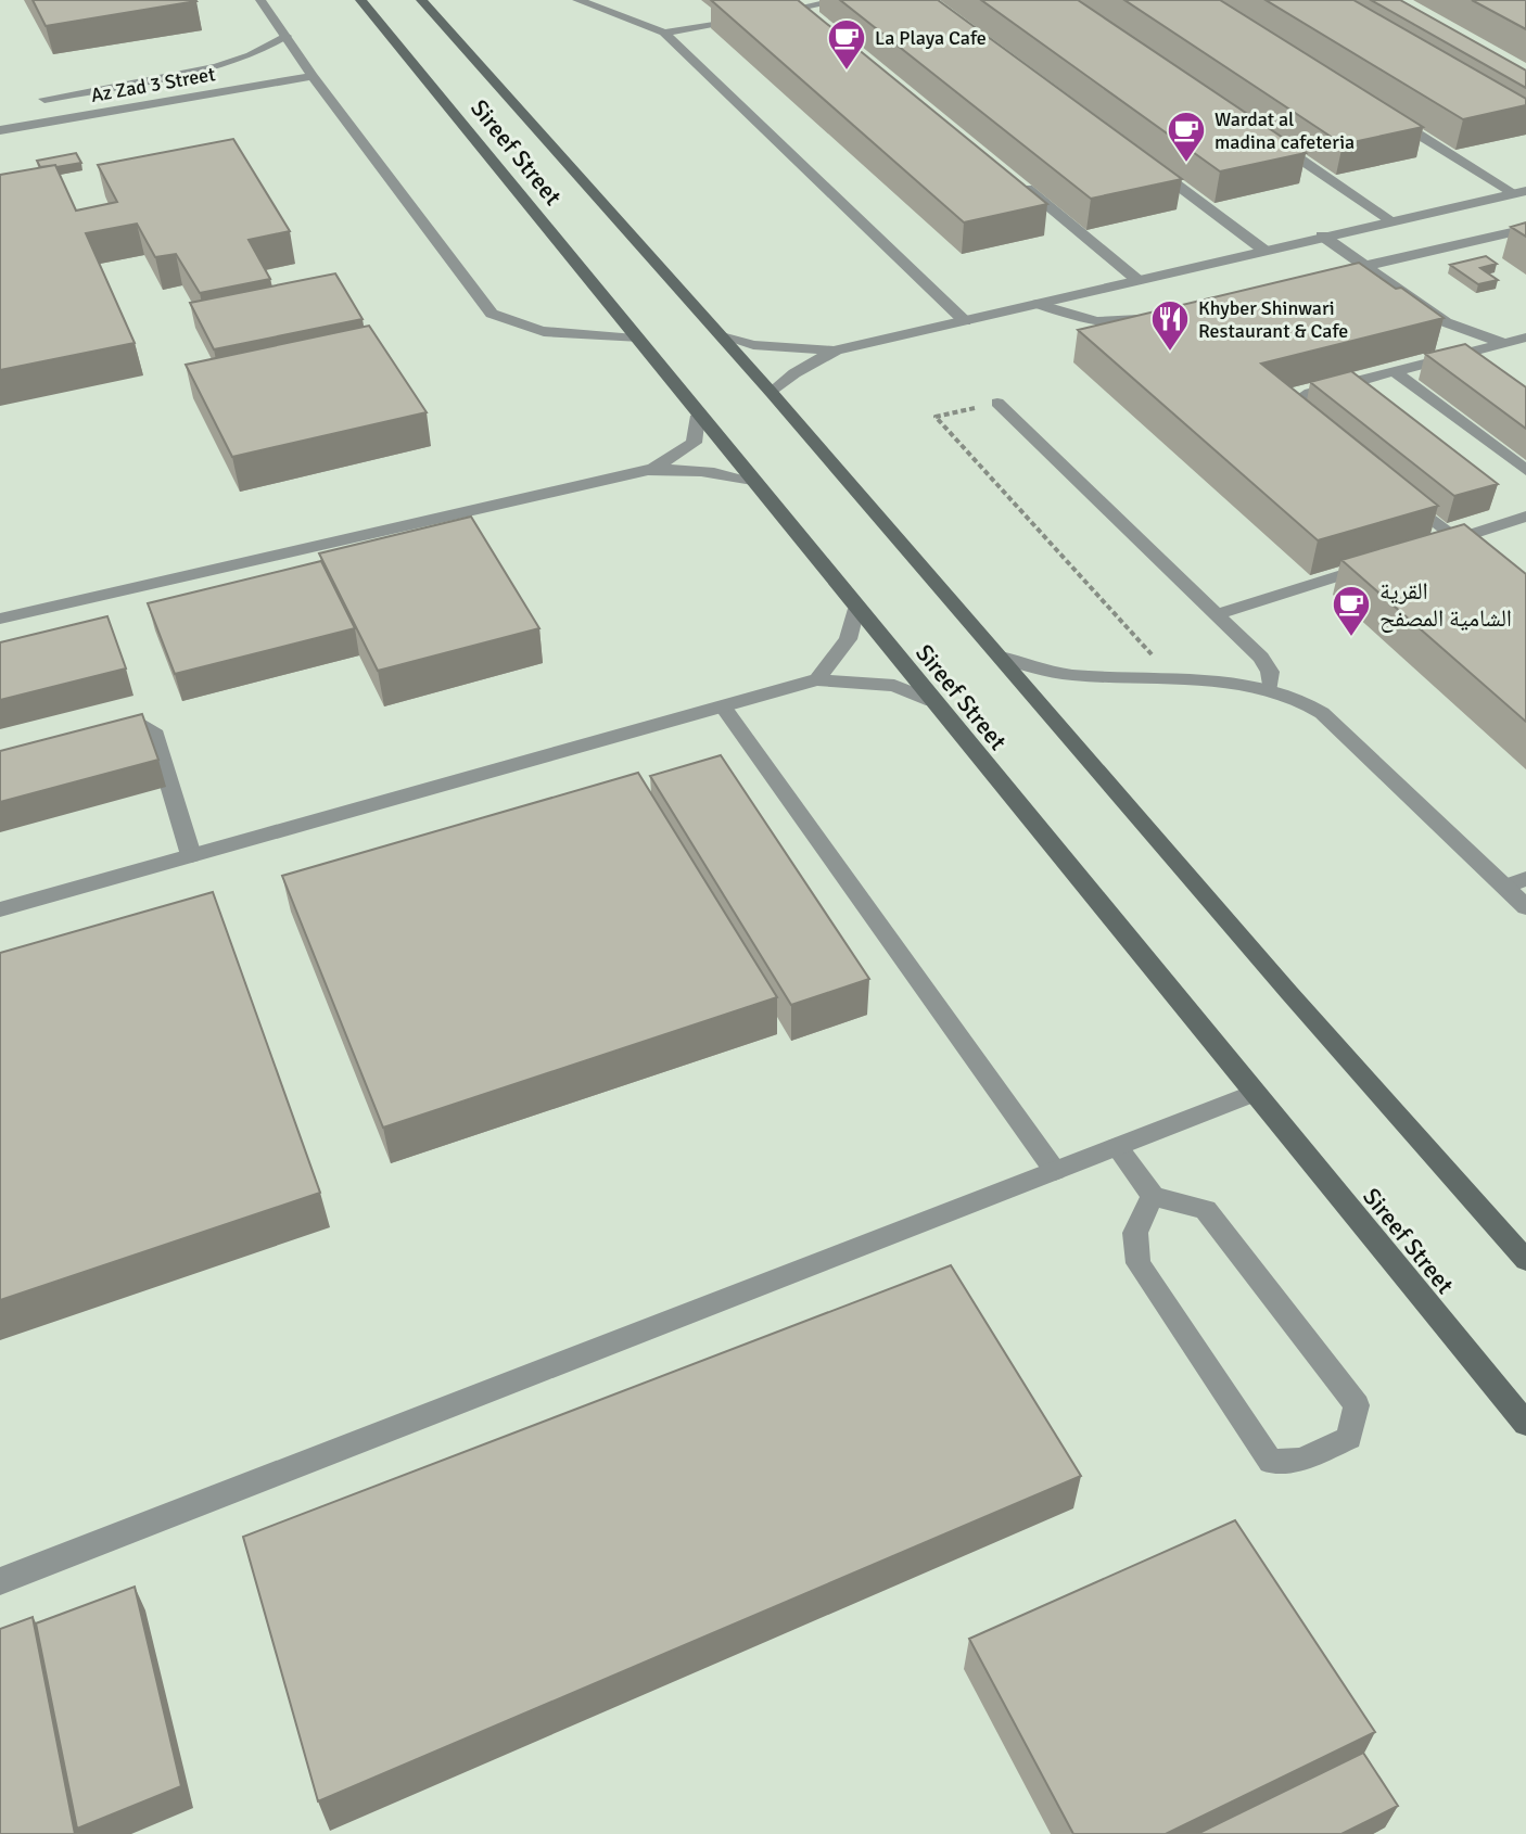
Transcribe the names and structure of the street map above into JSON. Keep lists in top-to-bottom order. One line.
{"streets":{"main road":["Sireef Street"],"street":["Az Zad 3 Street"]},"places":{"cafe":["La Playa Cafe","Wardat al madina cafeteria","القرية الشامية المصفح"],"restaurant":["Khyber Shinwari Restaurant & Cafe"]}}
